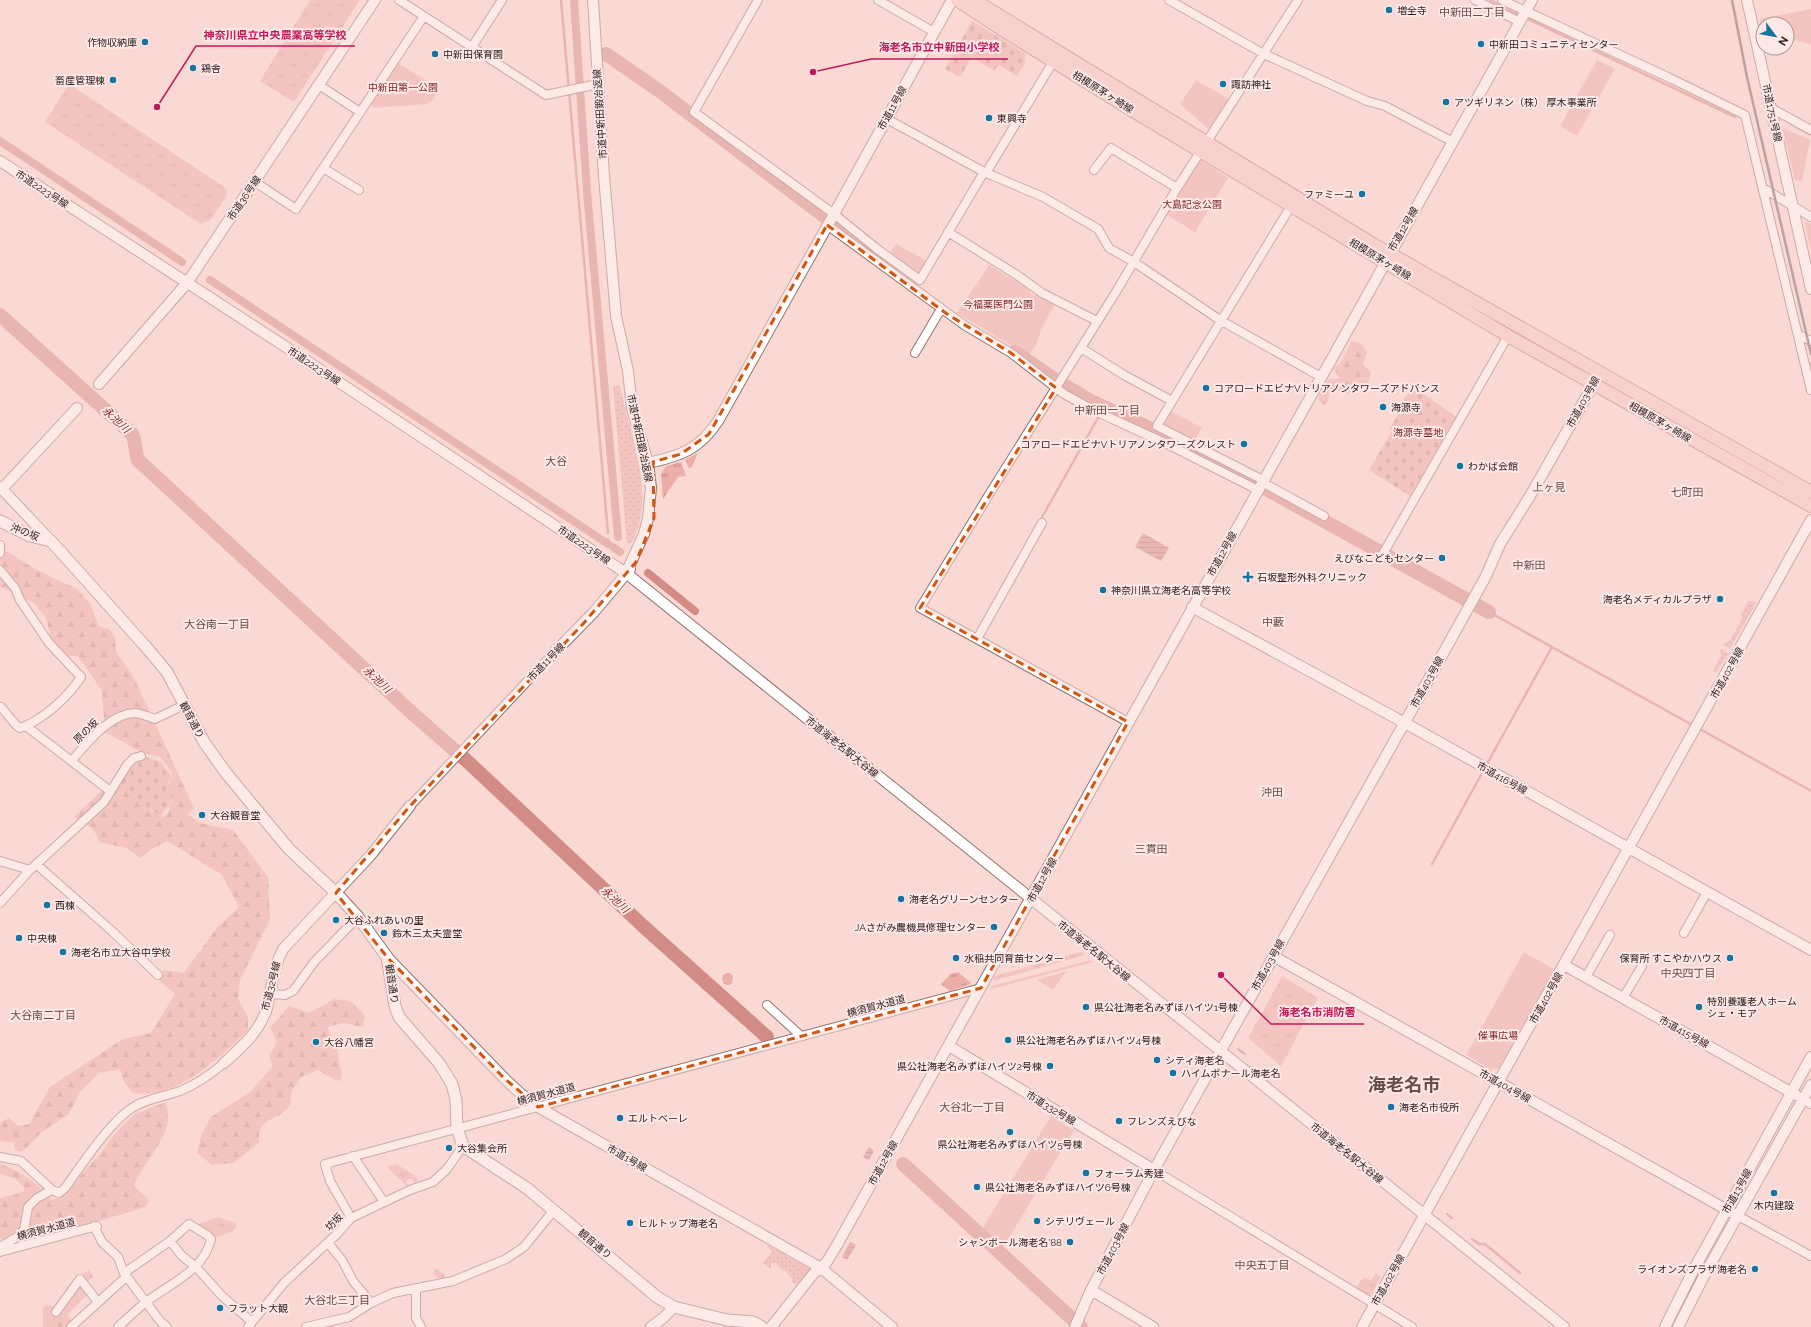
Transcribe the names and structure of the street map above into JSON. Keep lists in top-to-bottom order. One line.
{"streets":{"main road":["相模原茅ヶ崎線","沖の坂","観音通り"],"street":["市道11号線","市道1751号線","市道中新田鍛冶返線","市道2223号線","市道36号線","市道12号線","市道403号線","市道402号線","原の坂","市道海老名駅大谷線","市道416号線","市道32号線","横須賀水道道","市道415号線","市道404号線","市道332号線","市道1号線","市道13号線","坊坂"]},"crossings":[["相模原茅ヶ崎線","市道12号線"],["相模原茅ヶ崎線","市道403号線"],["市道11号線","市道中新田鍛冶返線"],["市道11号線","市道2223号線"],["市道11号線","観音通り"],["市道11号線","市道海老名駅大谷線"],["市道11号線","市道32号線"],["市道中新田鍛冶返線","市道2223号線"],["市道中新田鍛冶返線","市道海老名駅大谷線"],["市道2223号線","市道36号線"],["市道2223号線","市道海老名駅大谷線"],["市道12号線","市道海老名駅大谷線"],["市道12号線","市道416号線"],["市道12号線","横須賀水道道"],["市道12号線","市道332号線"],["市道12号線","市道1号線"],["市道403号線","市道海老名駅大谷線"],["市道403号線","市道416号線"],["市道403号線","市道404号線"],["市道403号線","市道332号線"],["沖の坂","観音通り"],["市道402号線","市道海老名駅大谷線"],["市道402号線","市道416号線"],["市道402号線","市道415号線"],["市道402号線","市道404号線"],["観音通り","原の坂"],["観音通り","市道32号線"],["観音通り","横須賀水道道"],["観音通り","市道1号線"],["観音通り","坊坂"],["横須賀水道道","市道1号線"],["横須賀水道道","坊坂"],["市道415号線","市道13号線"],["市道404号線","市道13号線"]],"districts":["中新田二丁目","中新田一丁目","大谷","上ヶ見","七町田","中新田","中藪","大谷南一丁目","沖田","三貫田","中央四丁目","大谷南二丁目","海老名市","大谷北一丁目","中央五丁目","大谷北三丁目"],"water":["永池川"],"parks":["中新田第一公園","大島記念公園","今福薬医門公園","海源寺墓地","催事広場"],"places":{"other":["増全寺","作物収納庫","中新田コミュニティセンター","中新田保育園","鶏舎","海老名市立中新田小学校","畜産管理棟","諏訪神社","アツギリネン（株） 厚木事業所","神奈川県立中央農業高等学校","東興寺","ファミーユ","コアロードエビナVトリアノンタワーズアドバンス","海源寺","コアロードエビナVトリアノンタワーズクレスト","わかば会館","えびなこどもセンター","神奈川県立海老名高等学校","海老名メディカルプラザ","大谷観音堂","海老名グリーンセンター","西棟","大谷ふれあいの里","JAさがみ農機具修理センター","鈴木三太夫霊堂","中央棟","海老名市立大谷中学校","水稲共同育苗センター","保育所 すこやかハウス","海老名市消防署","県公社海老名みずほハイツ1号棟","特別養護老人ホーム シェ・モア","県公社海老名みずほハイツ4号棟","大谷八幡宮","シティ海老名","県公社海老名みずほハイツ2号棟","ハイムボナール海老名","海老名市役所","エルトベーレ","フレンズえびな","県公社海老名みずほハイツ5号棟","大谷集会所","フォーラム秀建","県公社海老名みずほハイツ6号棟","木内建設","シテリヴェール","ヒルトップ海老名","シャンポール海老名'88","ライオンズプラザ海老名","フラット大観"],"health":["石坂整形外科クリニック"]},"north":"bottom right"}
